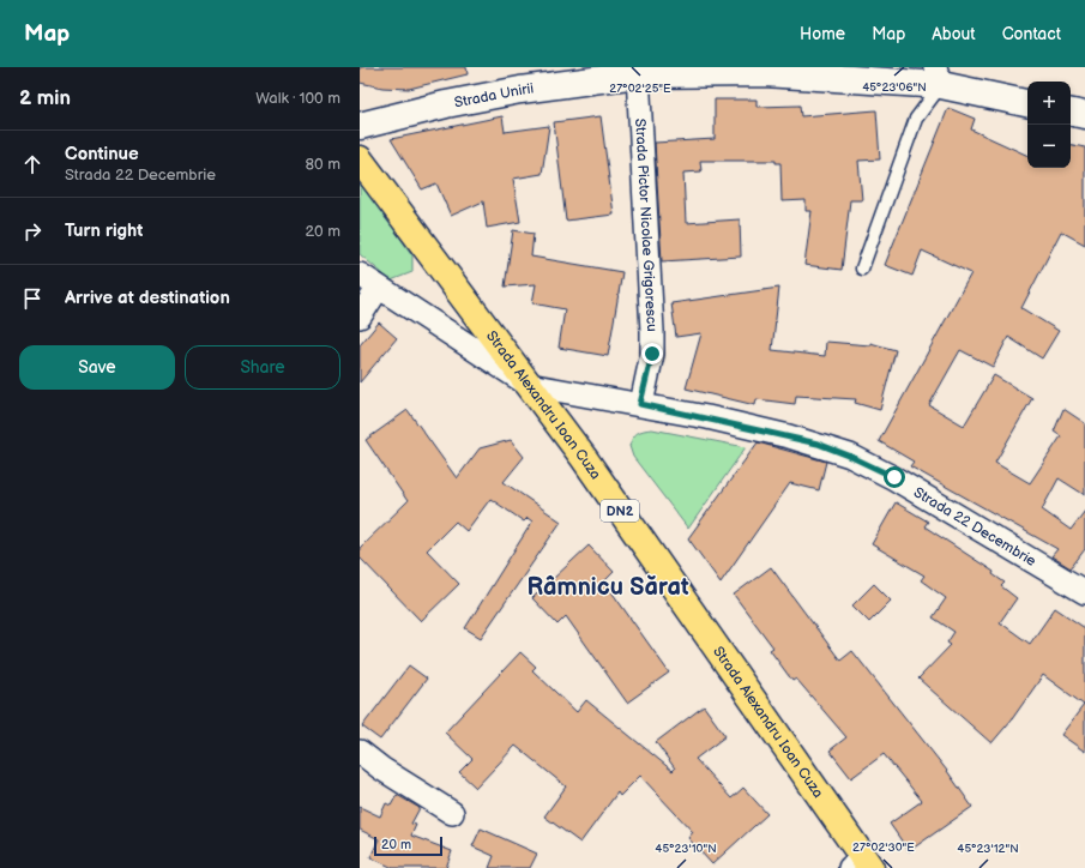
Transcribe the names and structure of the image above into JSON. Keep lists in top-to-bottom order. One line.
{"streets":{"main road":["Strada Alexandru Ioan Cuza","DN2"],"street":["Strada Unirii","Strada Pictor Nicolae Grigorescu","Strada 22 Decembrie"]},"crossings":[["Strada Unirii","Strada Pictor Nicolae Grigorescu"],["Strada Pictor Nicolae Grigorescu","Strada 22 Decembrie"],["Strada Alexandru Ioan Cuza","Strada 22 Decembrie"]],"districts":["Râmnicu Sărat"],"scale_bar":"20 m","page":{"header":"Map","nav":["Home","Map","About","Contact"],"heading":["2 min","Walk · 100 m"],"map_buttons":["+","−"],"list":[["Continue","Strada 22 Decembrie","80 m"],["Turn right","20 m"],"Arrive at destination"],"buttons":["Save","Share"],"scale":"20 m"},"coordinates":["45°23'06\"N","27°02'25\"E","27°02'30\"E","45°23'10\"N","45°23'12\"N"]}
